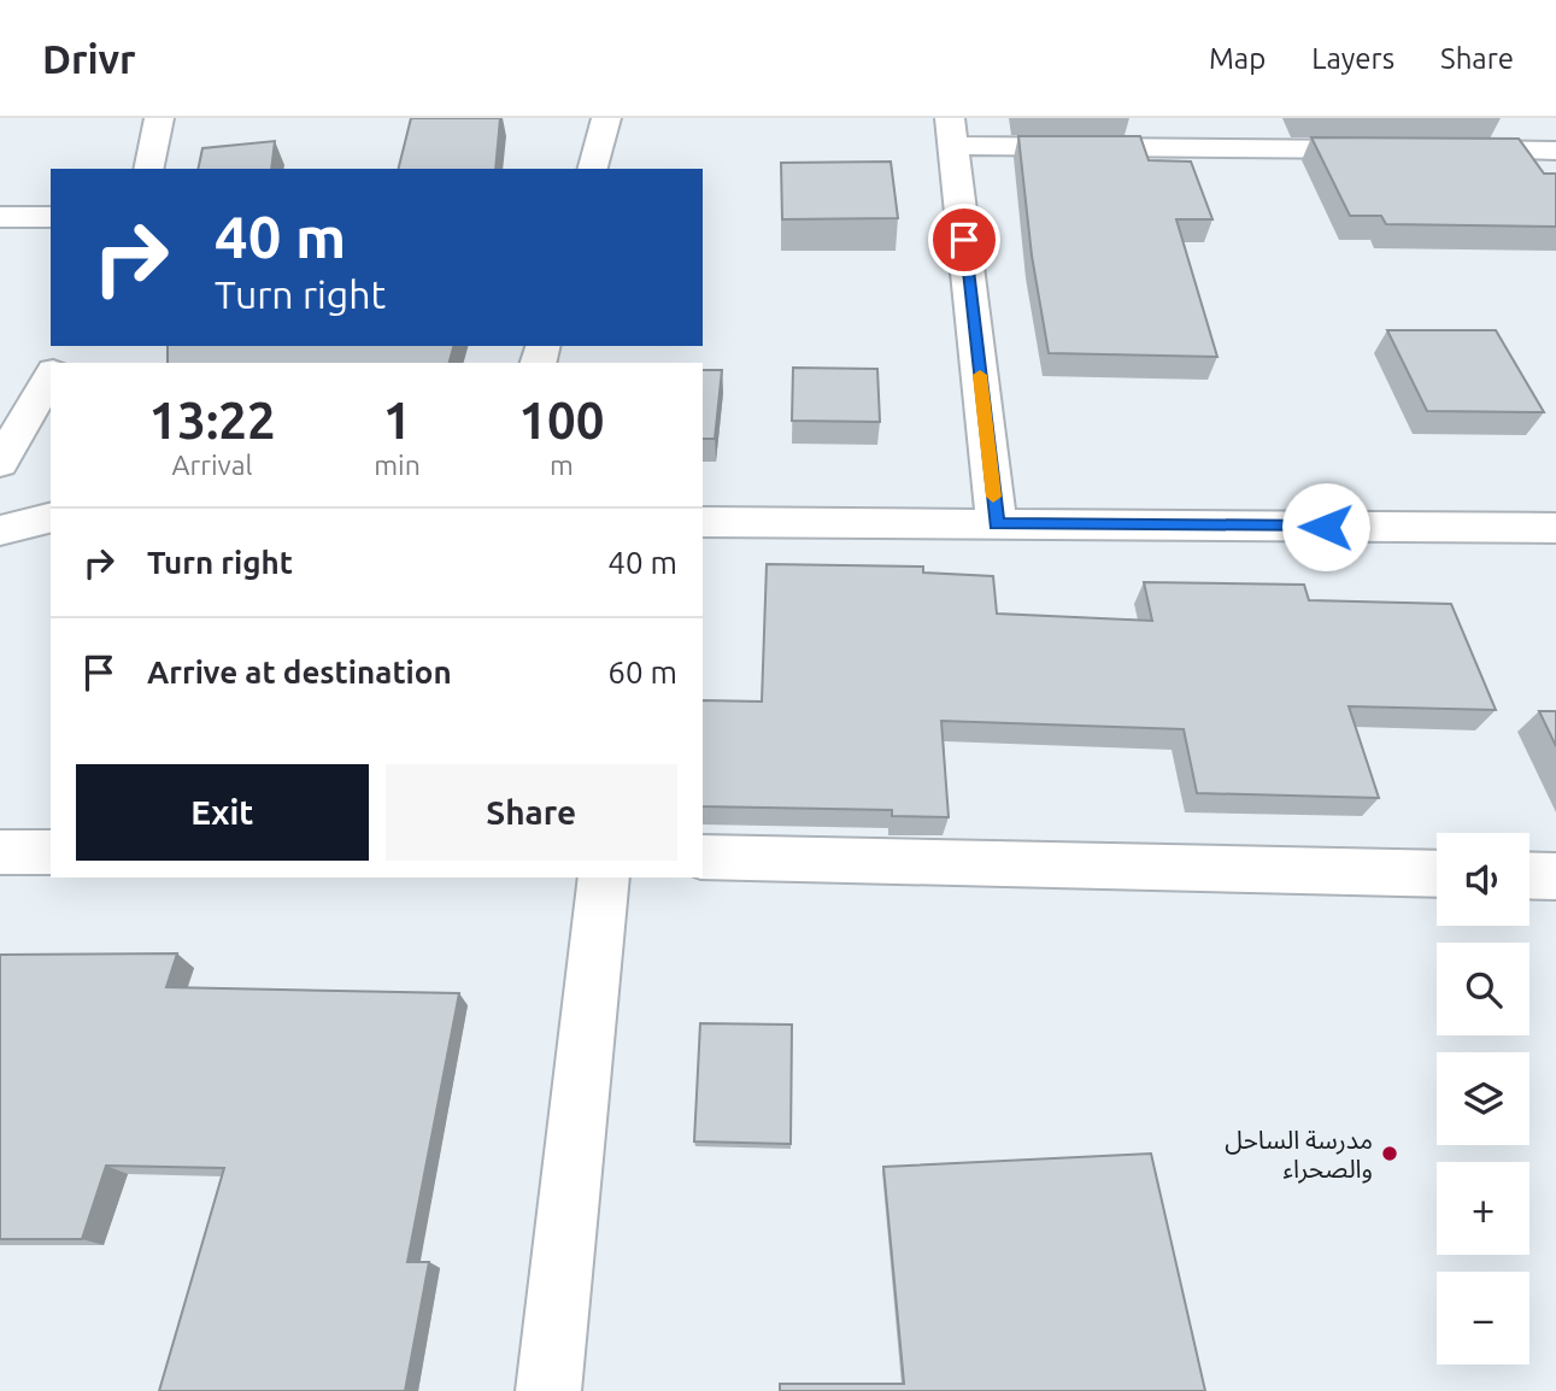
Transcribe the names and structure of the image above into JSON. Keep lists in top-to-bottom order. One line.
{"places":["مدرسة الساحل والصحراء"],"page":{"header":"Drivr","nav":["Map","Layers","Share"],"turn":["40 m","Turn right"],"eta":["13:22","Arrival","1","min","100","m"],"list":[{"name":"Turn right","value":"40 m"},{"name":"Arrive at destination","value":"60 m"}],"buttons":["Exit","Share"],"map_buttons":["+","−"]}}
